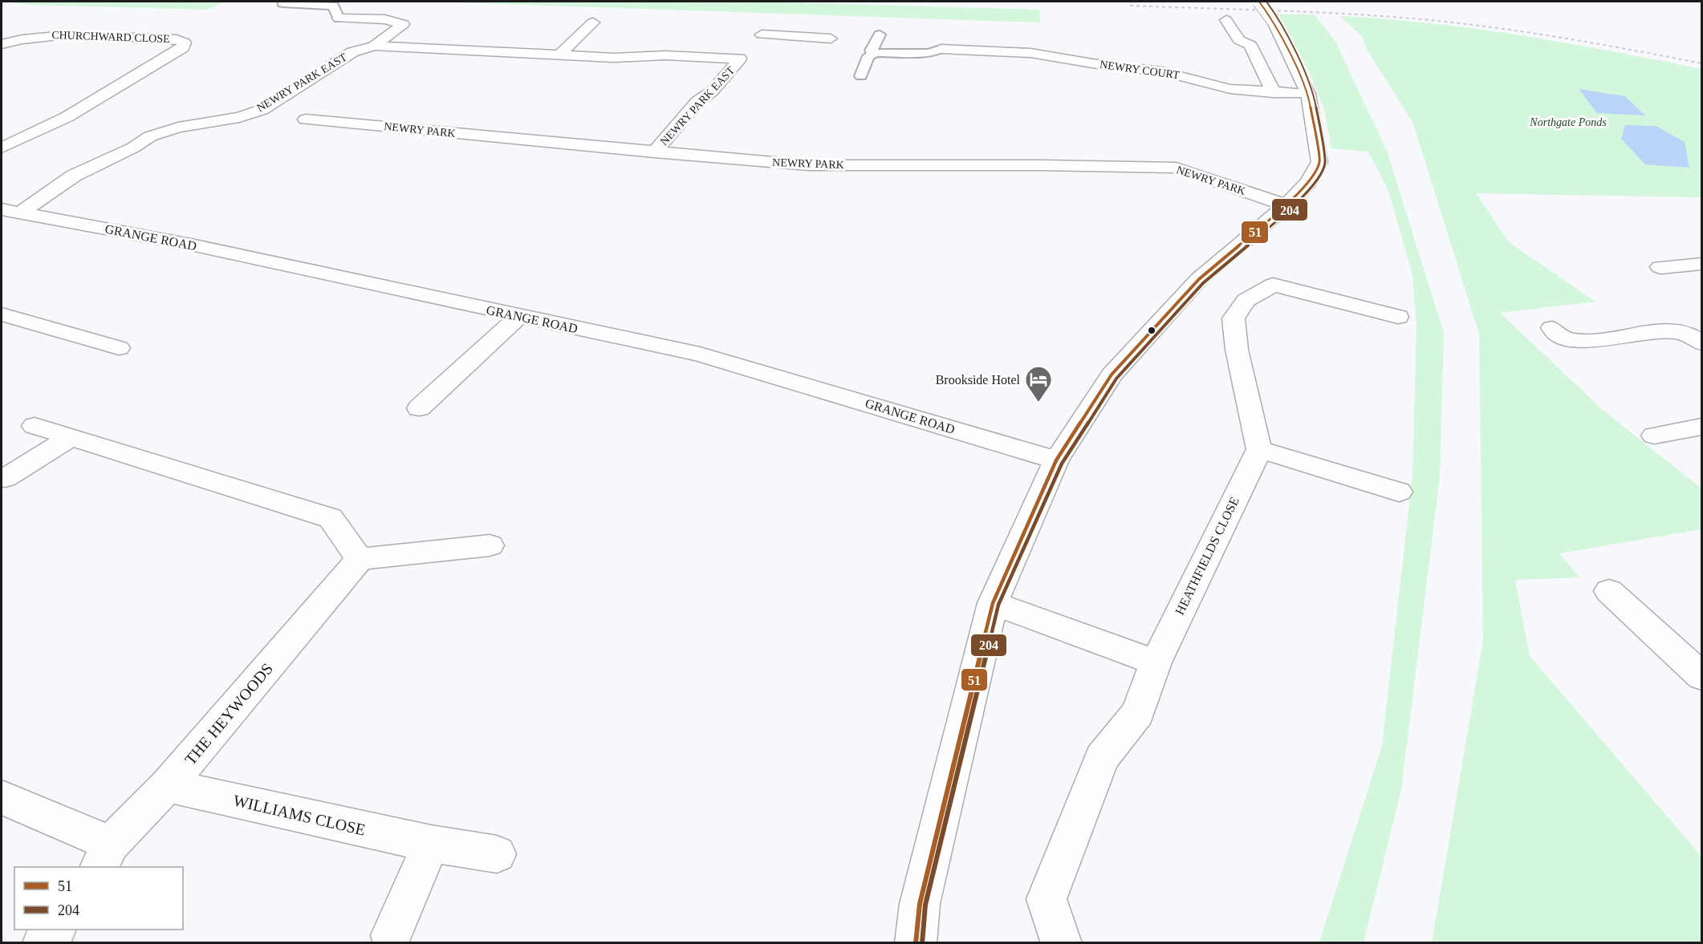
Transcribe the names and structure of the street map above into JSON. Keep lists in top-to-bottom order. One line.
{"streets":{"street":["CHURCHWARD CLOSE","NEWRY COURT","NEWRY PARK EAST","NEWRY PARK","GRANGE ROAD","HEATHFIELDS CLOSE","THE HEYWOODS","WILLIAMS CLOSE"]},"crossings":[["NEWRY PARK EAST","NEWRY PARK"],["NEWRY PARK EAST","GRANGE ROAD"],["THE HEYWOODS","WILLIAMS CLOSE"]],"parks":["Northgate Ponds"],"places":{"hotel":["Brookside Hotel"]},"lines":["transit line 51","transit line 204"],"legend":["51","204"]}
